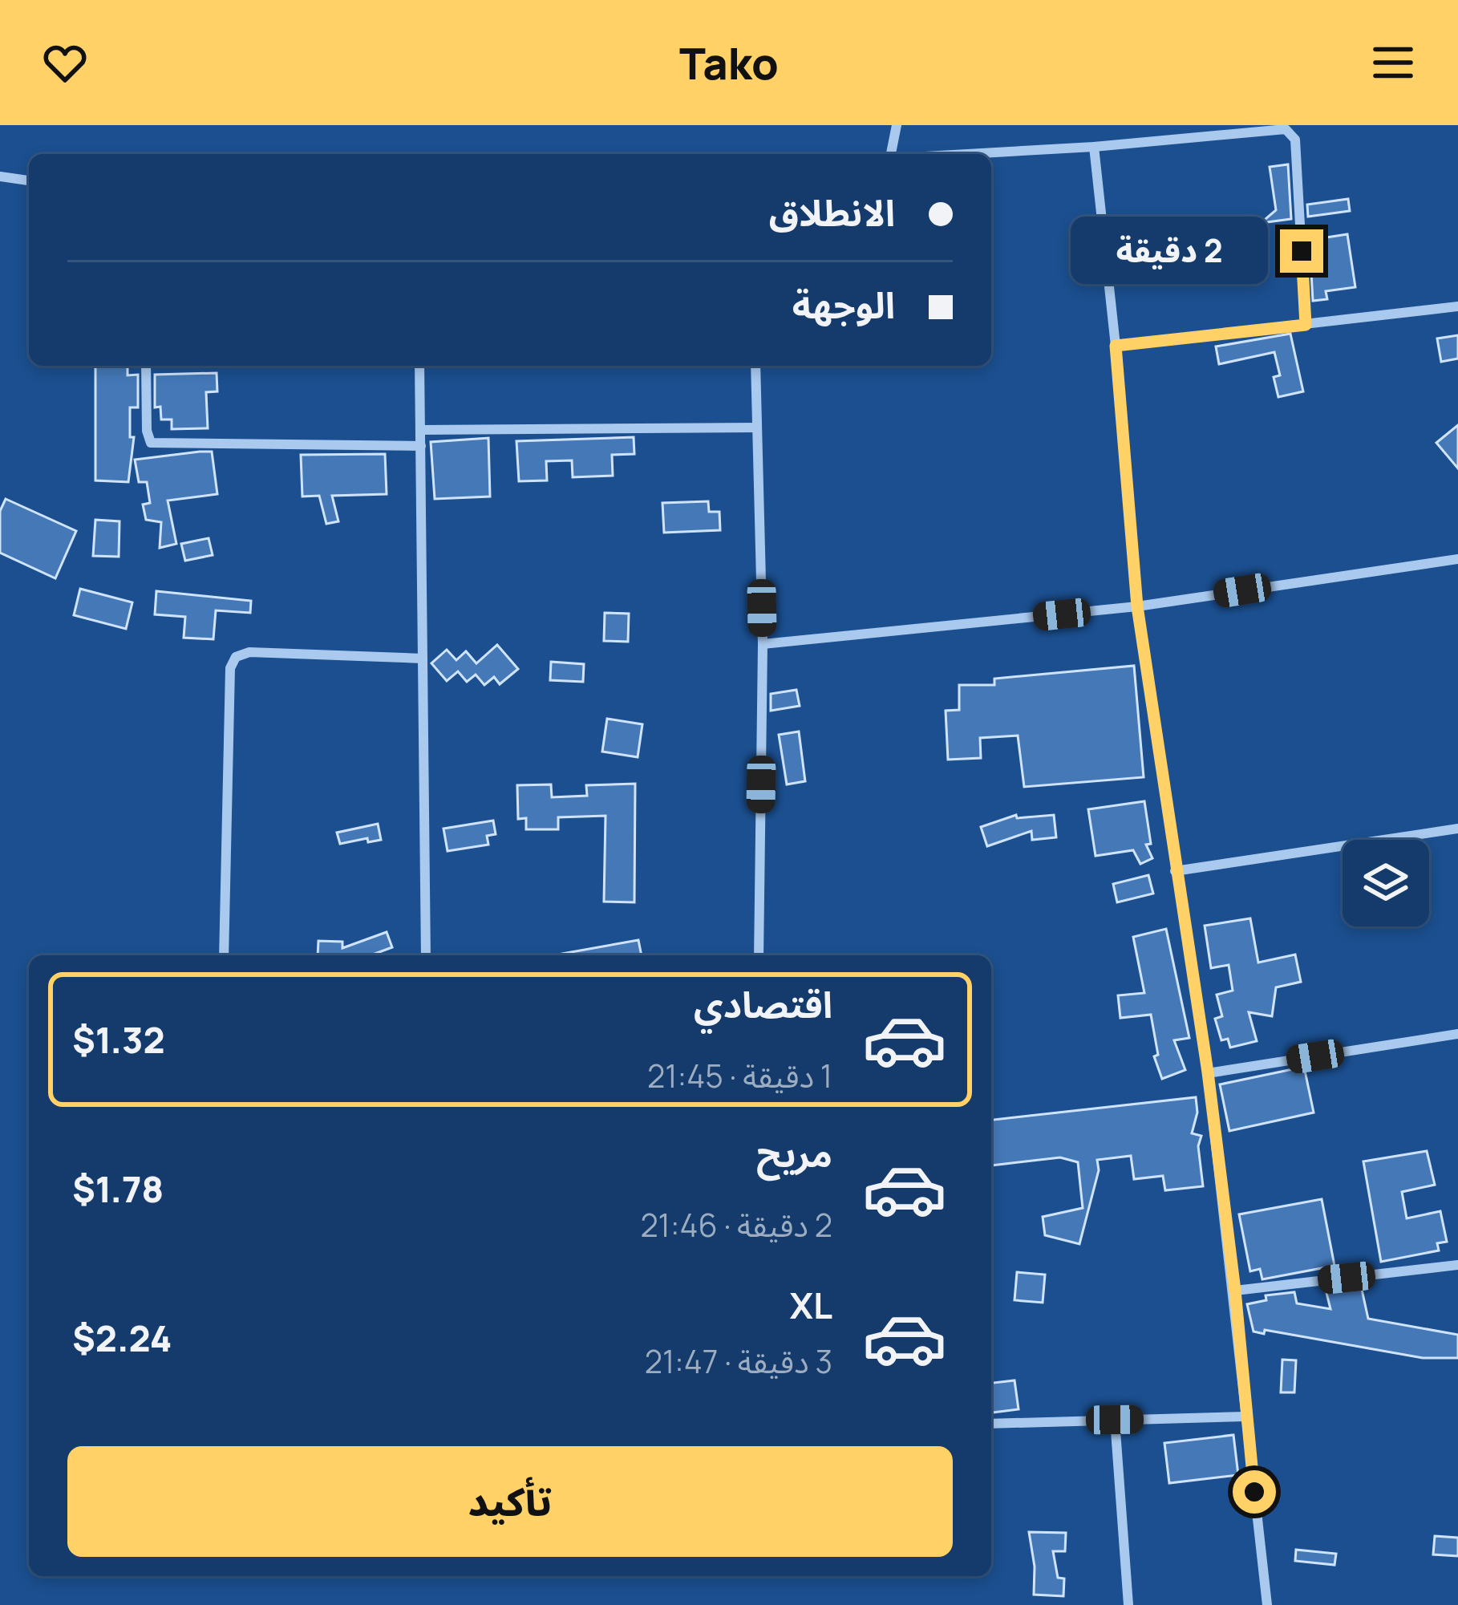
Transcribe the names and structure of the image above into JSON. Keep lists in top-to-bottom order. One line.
{"page":{"header":"Tako","banner":["الانطلاق","الوجهة"],"bubble":"2 دقيقة","list":[{"name":"اقتصادي","note":"1 دقيقة · 21:45","value":"$1.32"},{"name":"مريح","note":"2 دقيقة · 21:46","value":"$1.78"},{"name":"XL","note":"3 دقيقة · 21:47","value":"$2.24"}],"buttons":"تأكيد"}}
